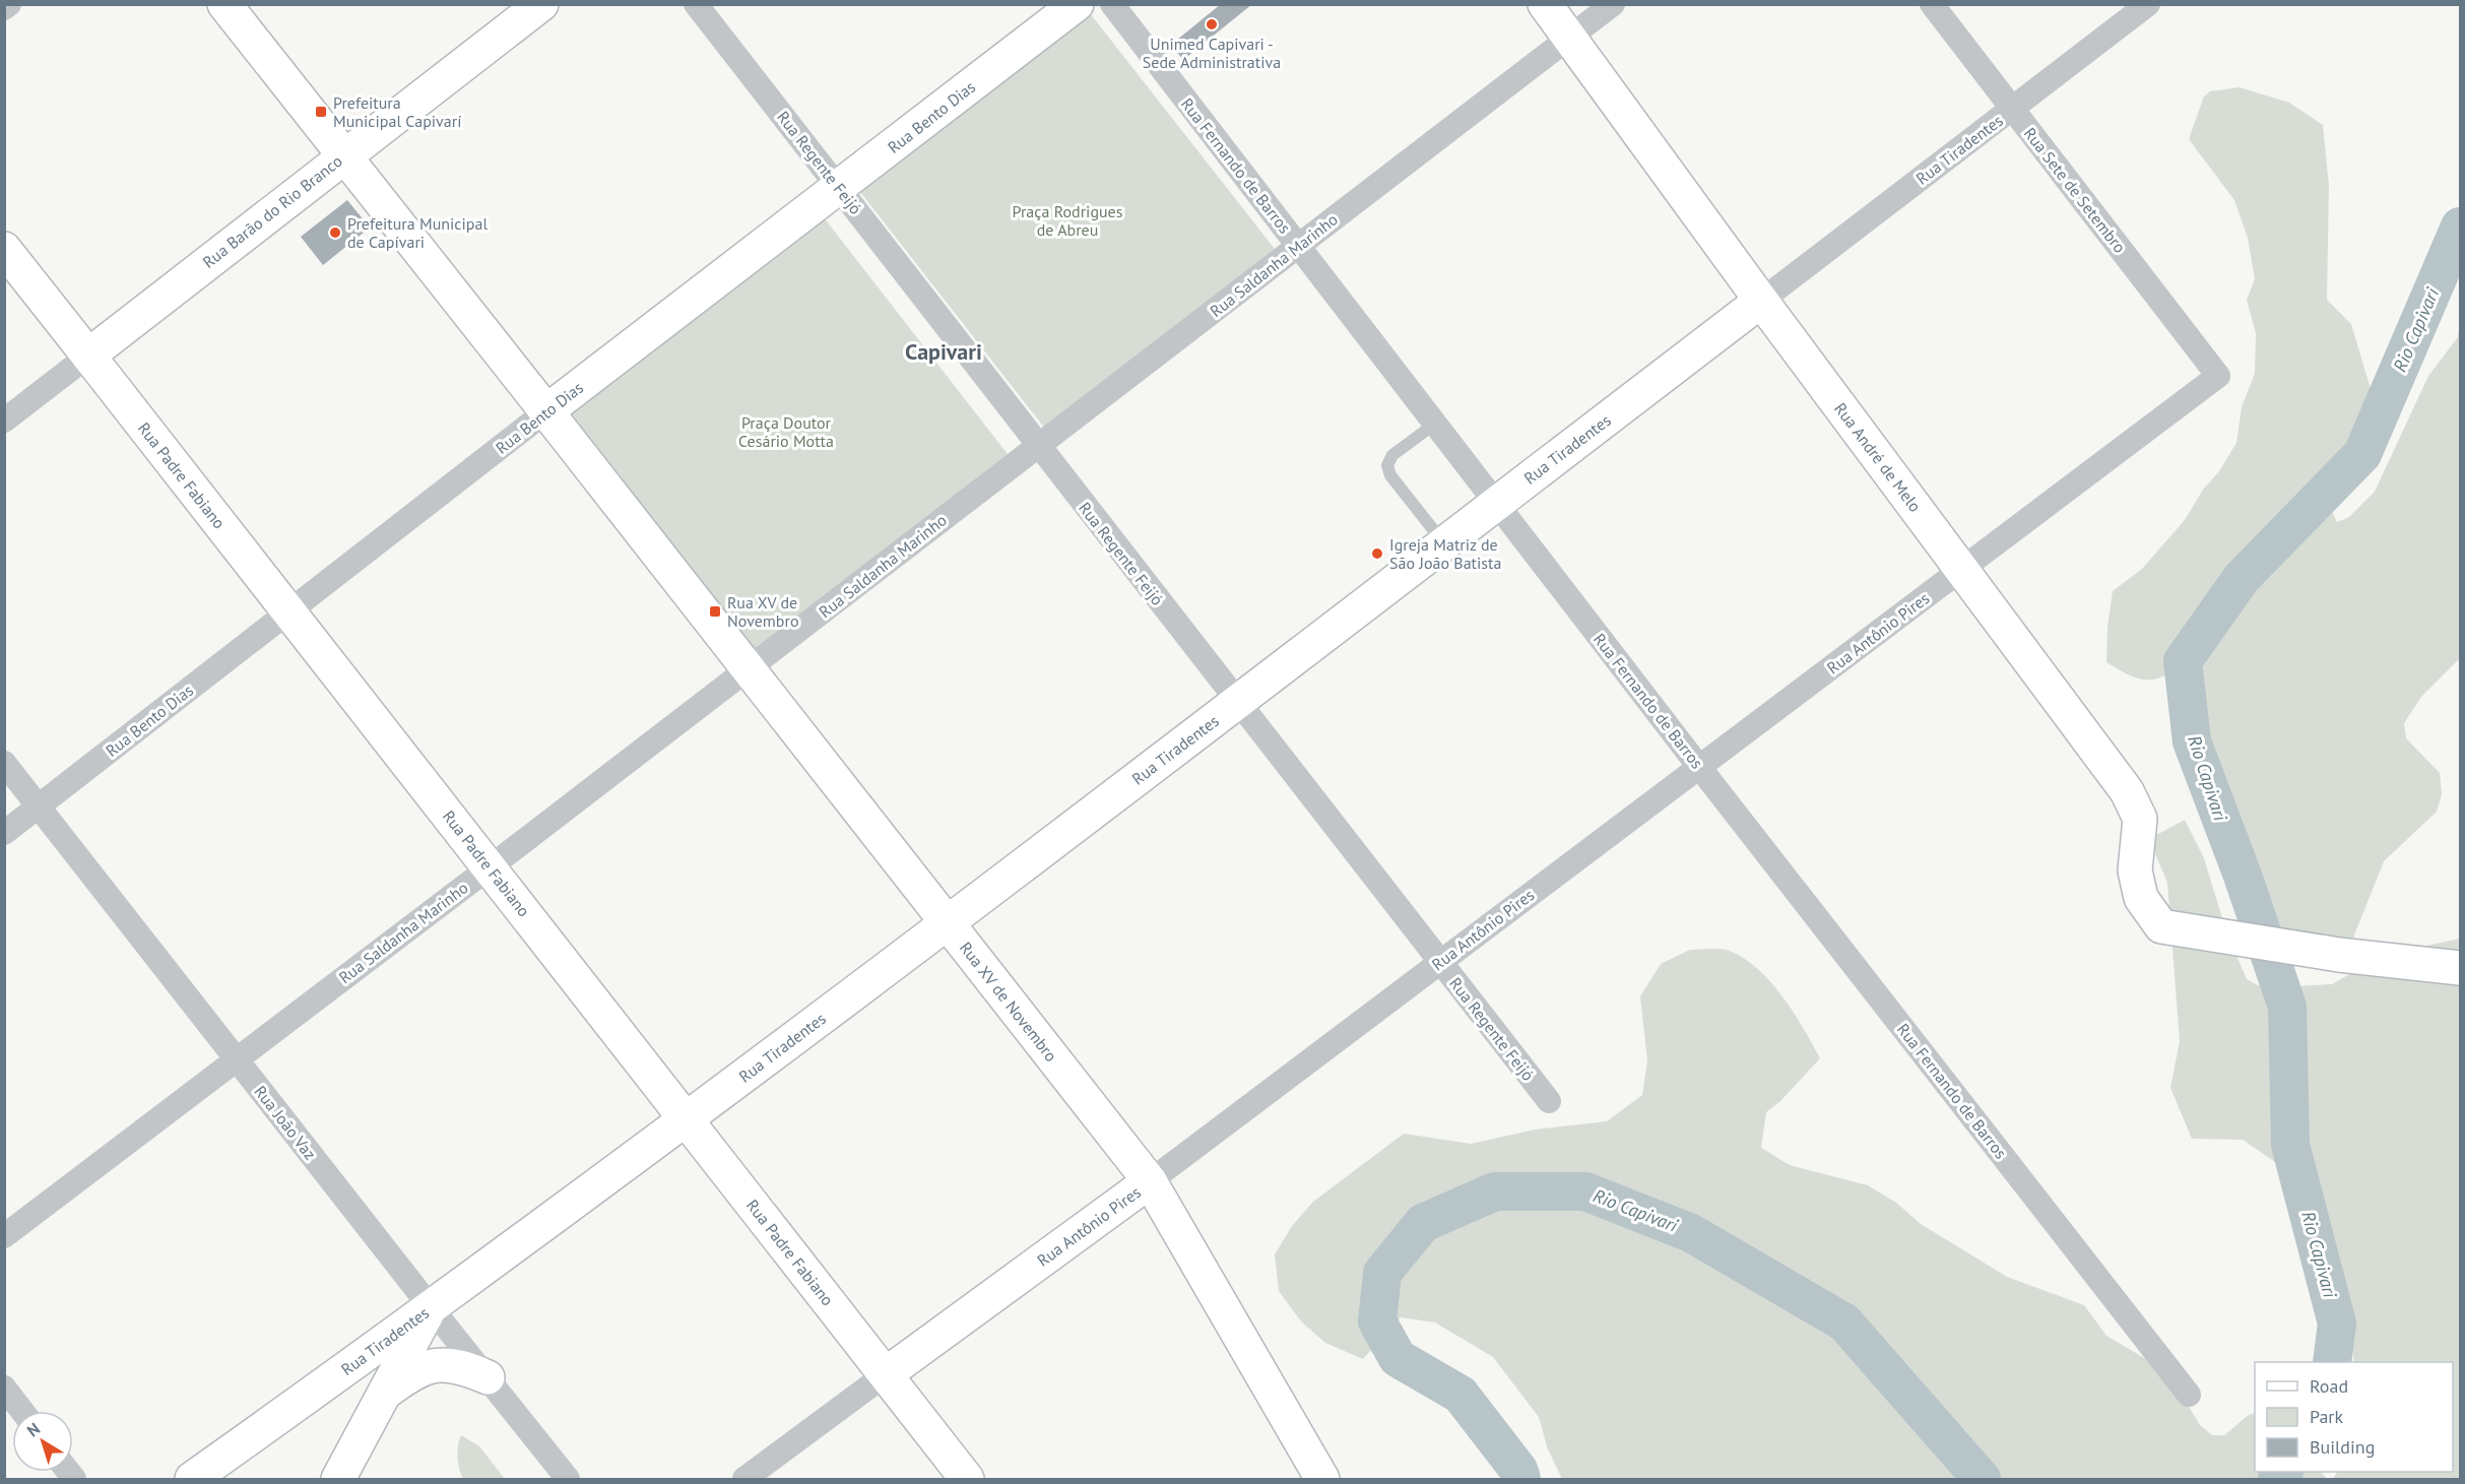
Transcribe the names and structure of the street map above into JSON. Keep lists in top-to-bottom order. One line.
{"streets":{"main road":["Rua Bento Dias","Rua Tiradentes","Rua Barão do Rio Branco","Rua André de Melo","Rua Padre Fabiano","Rua Antônio Pires","Rua XV de Novembro"],"street":["Rua Regente Feijó","Rua Fernando de Barros","Rua Sete de Setembro","Rua Saldanha Marinho","Rua João Vaz"]},"crossings":[["Rua Bento Dias","Rua Regente Feijó"],["Rua Bento Dias","Rua Padre Fabiano"],["Rua Bento Dias","Rua XV de Novembro"],["Rua Bento Dias","Rua João Vaz"],["Rua Tiradentes","Rua Regente Feijó"],["Rua Tiradentes","Rua Fernando de Barros"],["Rua Tiradentes","Rua Sete de Setembro"],["Rua Tiradentes","Rua André de Melo"],["Rua Tiradentes","Rua Padre Fabiano"],["Rua Tiradentes","Rua XV de Novembro"],["Rua Tiradentes","Rua João Vaz"],["Rua Regente Feijó","Rua Saldanha Marinho"],["Rua Regente Feijó","Rua Antônio Pires"],["Rua Fernando de Barros","Rua Saldanha Marinho"],["Rua Fernando de Barros","Rua Antônio Pires"],["Rua Sete de Setembro","Rua Antônio Pires"],["Rua Barão do Rio Branco","Rua Padre Fabiano"],["Rua Barão do Rio Branco","Rua XV de Novembro"],["Rua Saldanha Marinho","Rua André de Melo"],["Rua Saldanha Marinho","Rua Padre Fabiano"],["Rua Saldanha Marinho","Rua XV de Novembro"],["Rua Saldanha Marinho","Rua João Vaz"],["Rua André de Melo","Rua Antônio Pires"],["Rua Padre Fabiano","Rua Antônio Pires"],["Rua Antônio Pires","Rua XV de Novembro"]],"districts":["Capivari"],"water":["Rio Capivari"],"parks":["Praça Rodrigues de Abreu","Praça Doutor Cesário Motta"],"places":{"other":["Unimed Capivari - Sede Administrativa","Prefeitura Municipal de Capívari","Igreja Matriz de São João Batista"],"transit":["Prefeitura Municipal Capivarí","Rua XV de Novembro"]},"legend":["Road","Park","Building"],"north":"top left"}
